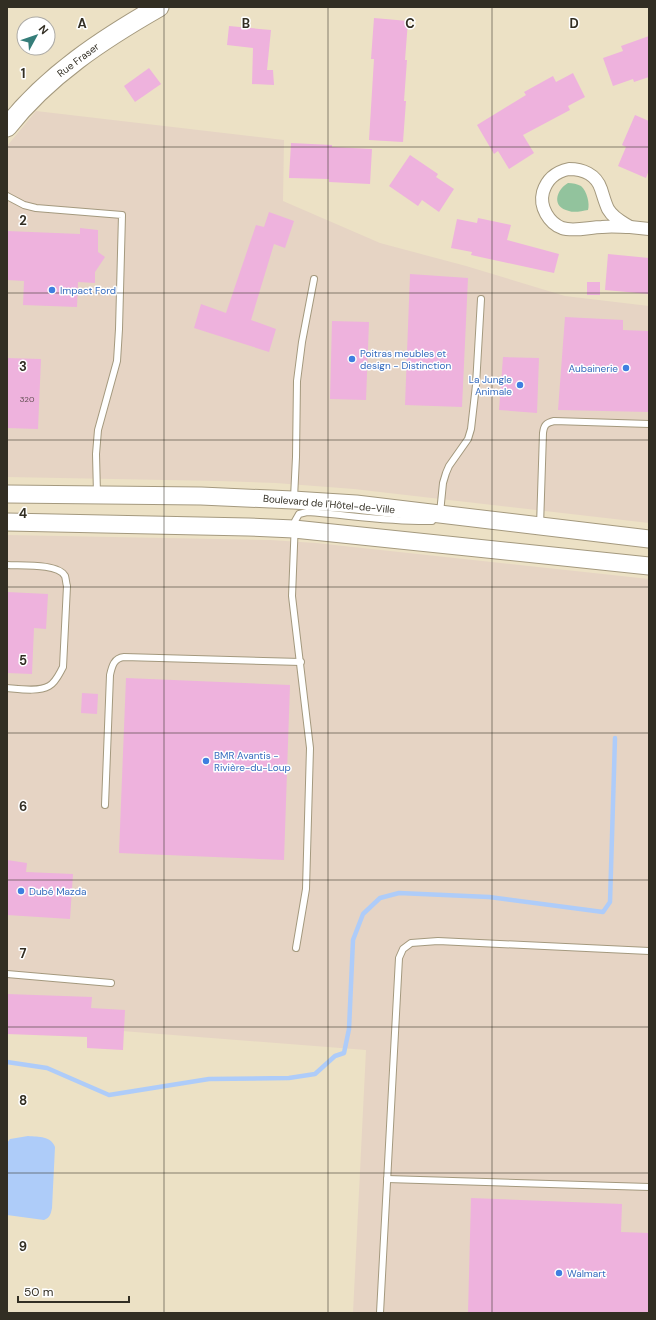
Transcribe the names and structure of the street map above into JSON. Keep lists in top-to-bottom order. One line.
{"streets":{"main road":["Rue Fraser","Boulevard de l'Hôtel-de-Ville"]},"places":["Impact Ford","Poitras meubles et design - Distinction","Aubainerie","La Jungle Animale","BMR Avantis - Rivière-du-Loup","Dubé Mazda","Walmart"],"house_numbers":["320"],"scale_bar":"50 m","north":"top right","grid":{"columns":["A","B","C","D"],"rows":["1","2","3","4","5","6","7","8","9"]}}
